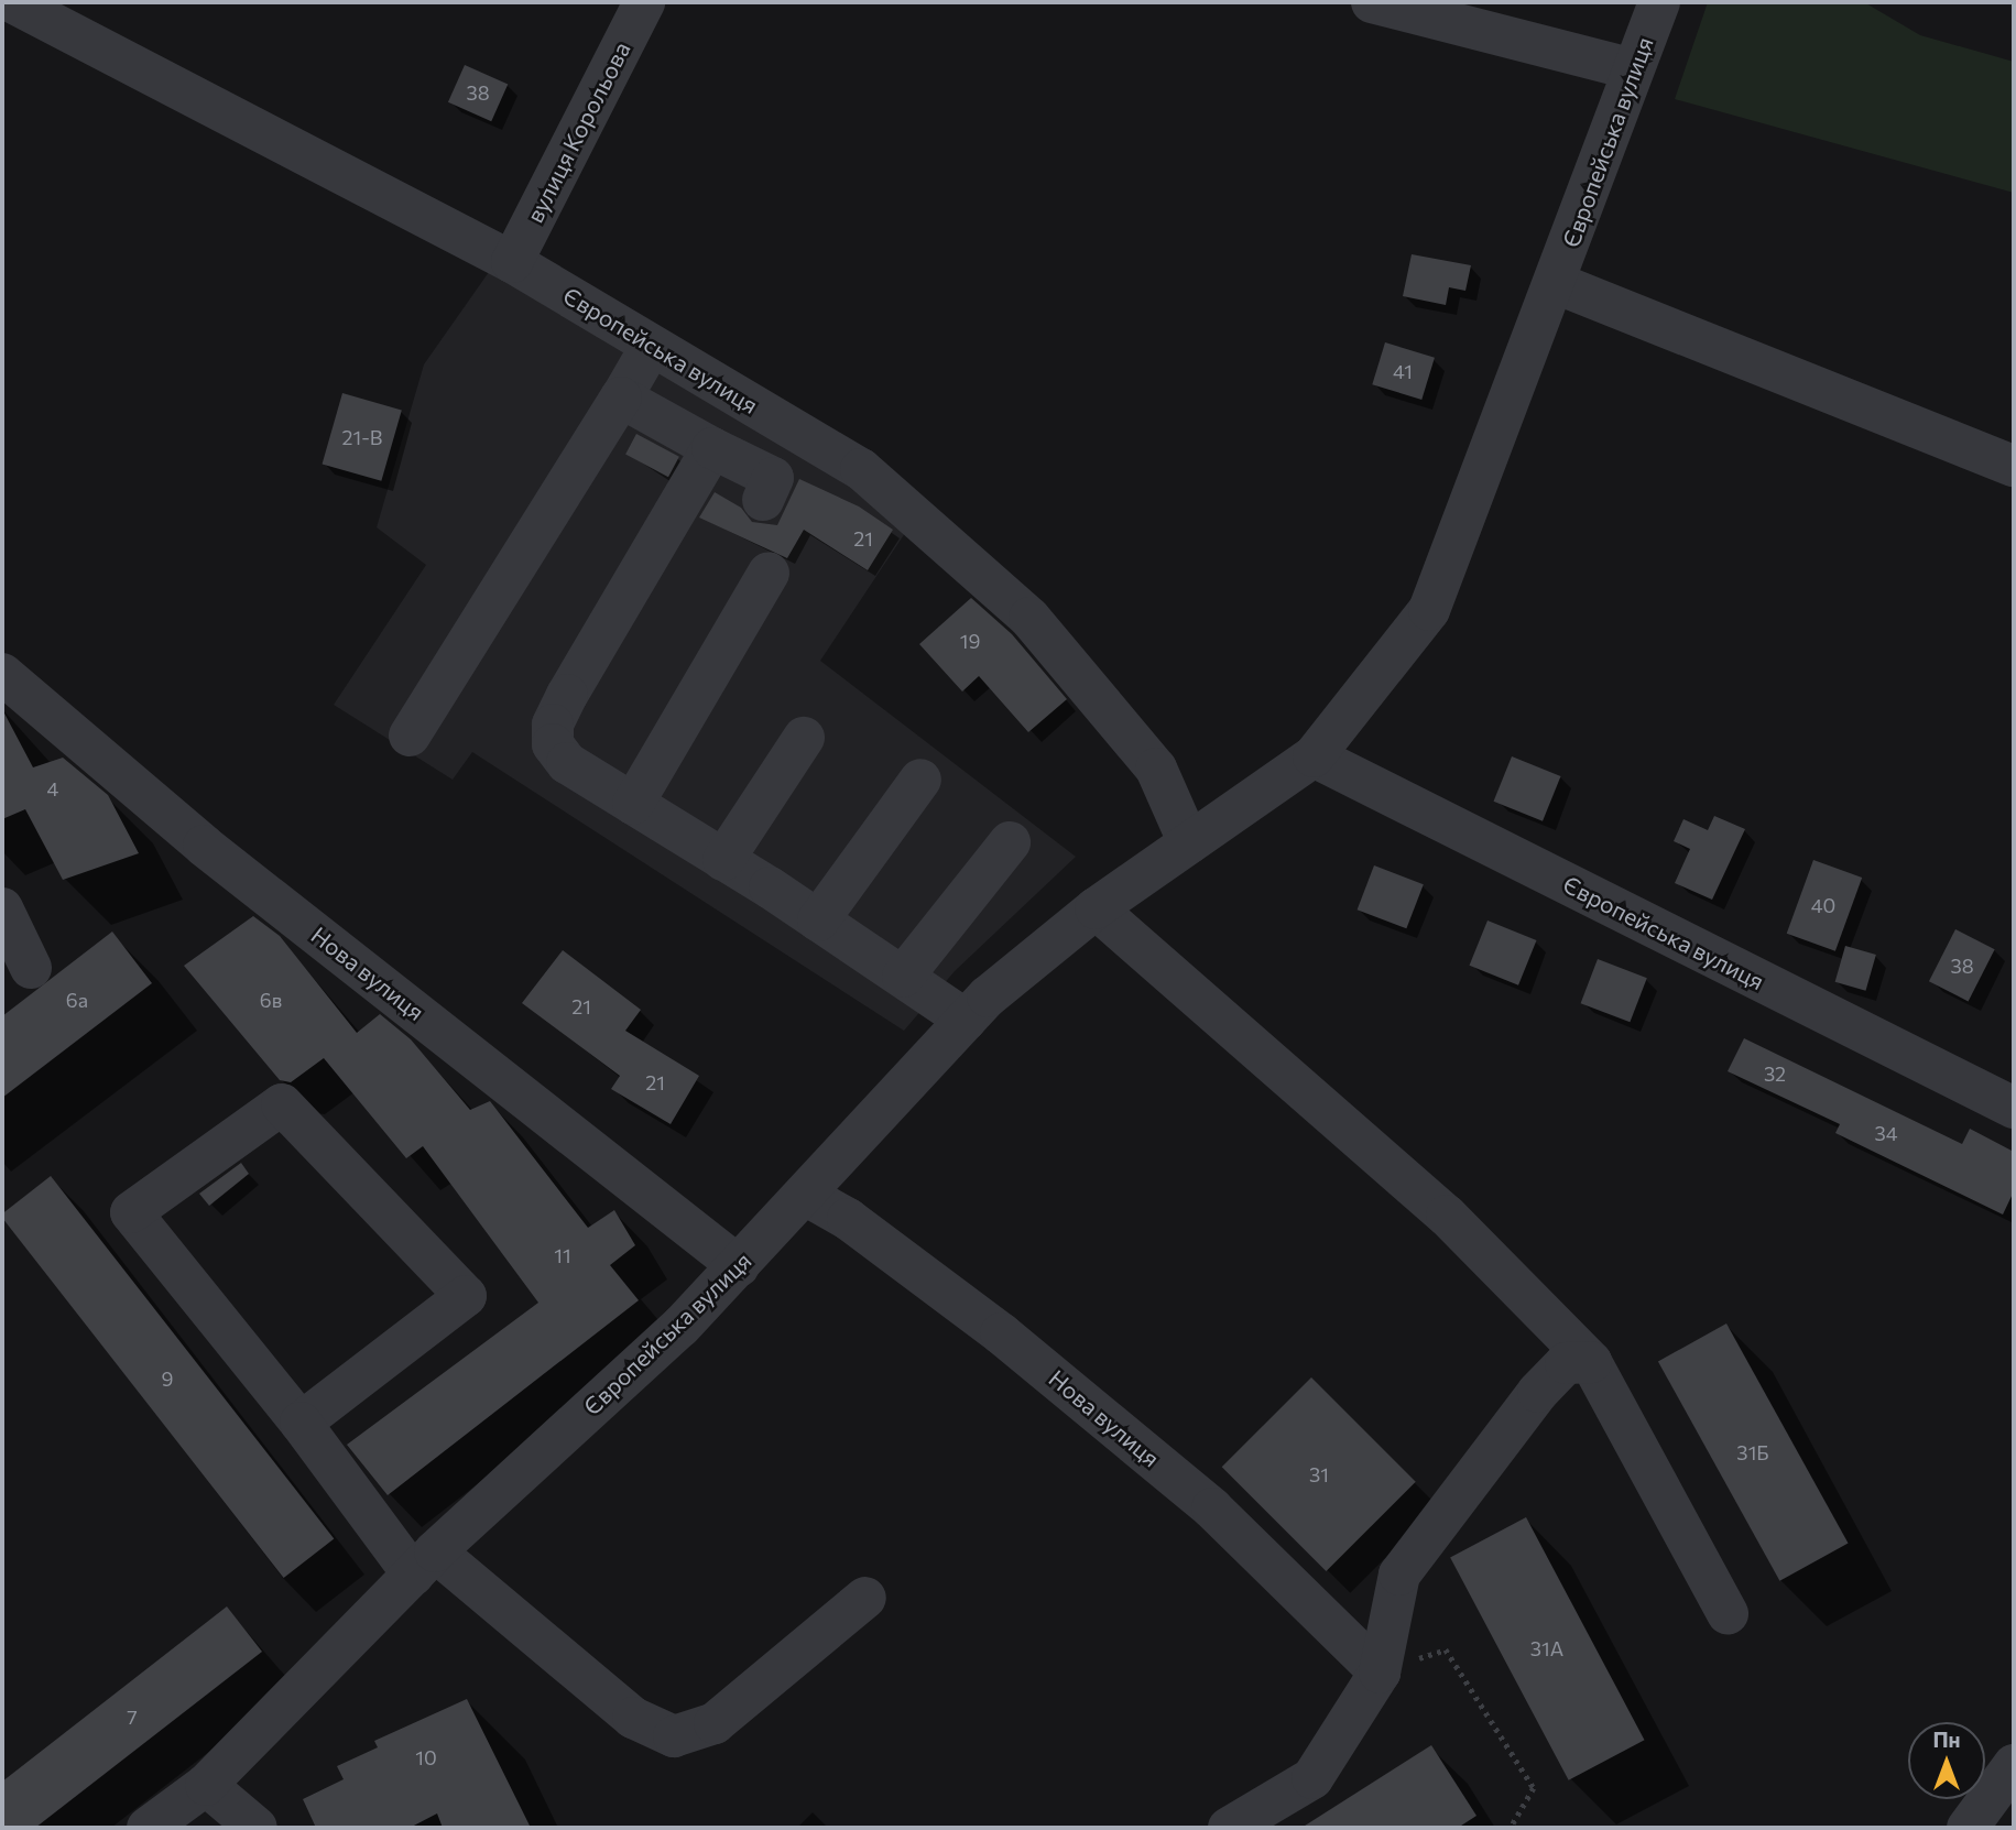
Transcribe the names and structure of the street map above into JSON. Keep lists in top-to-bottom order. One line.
{"streets":{"street":["вулиця Корольова","Європейська вулиця","Нова вулиця"]},"crossings":[["вулиця Корольова","Європейська вулиця"],["Європейська вулиця","Нова вулиця"]],"house_numbers":["38","41","21-В","21","19","4","40","38","6а","6в","21","32","21","34","11","9","31Б","31","31А","7","10"],"north":"top"}
